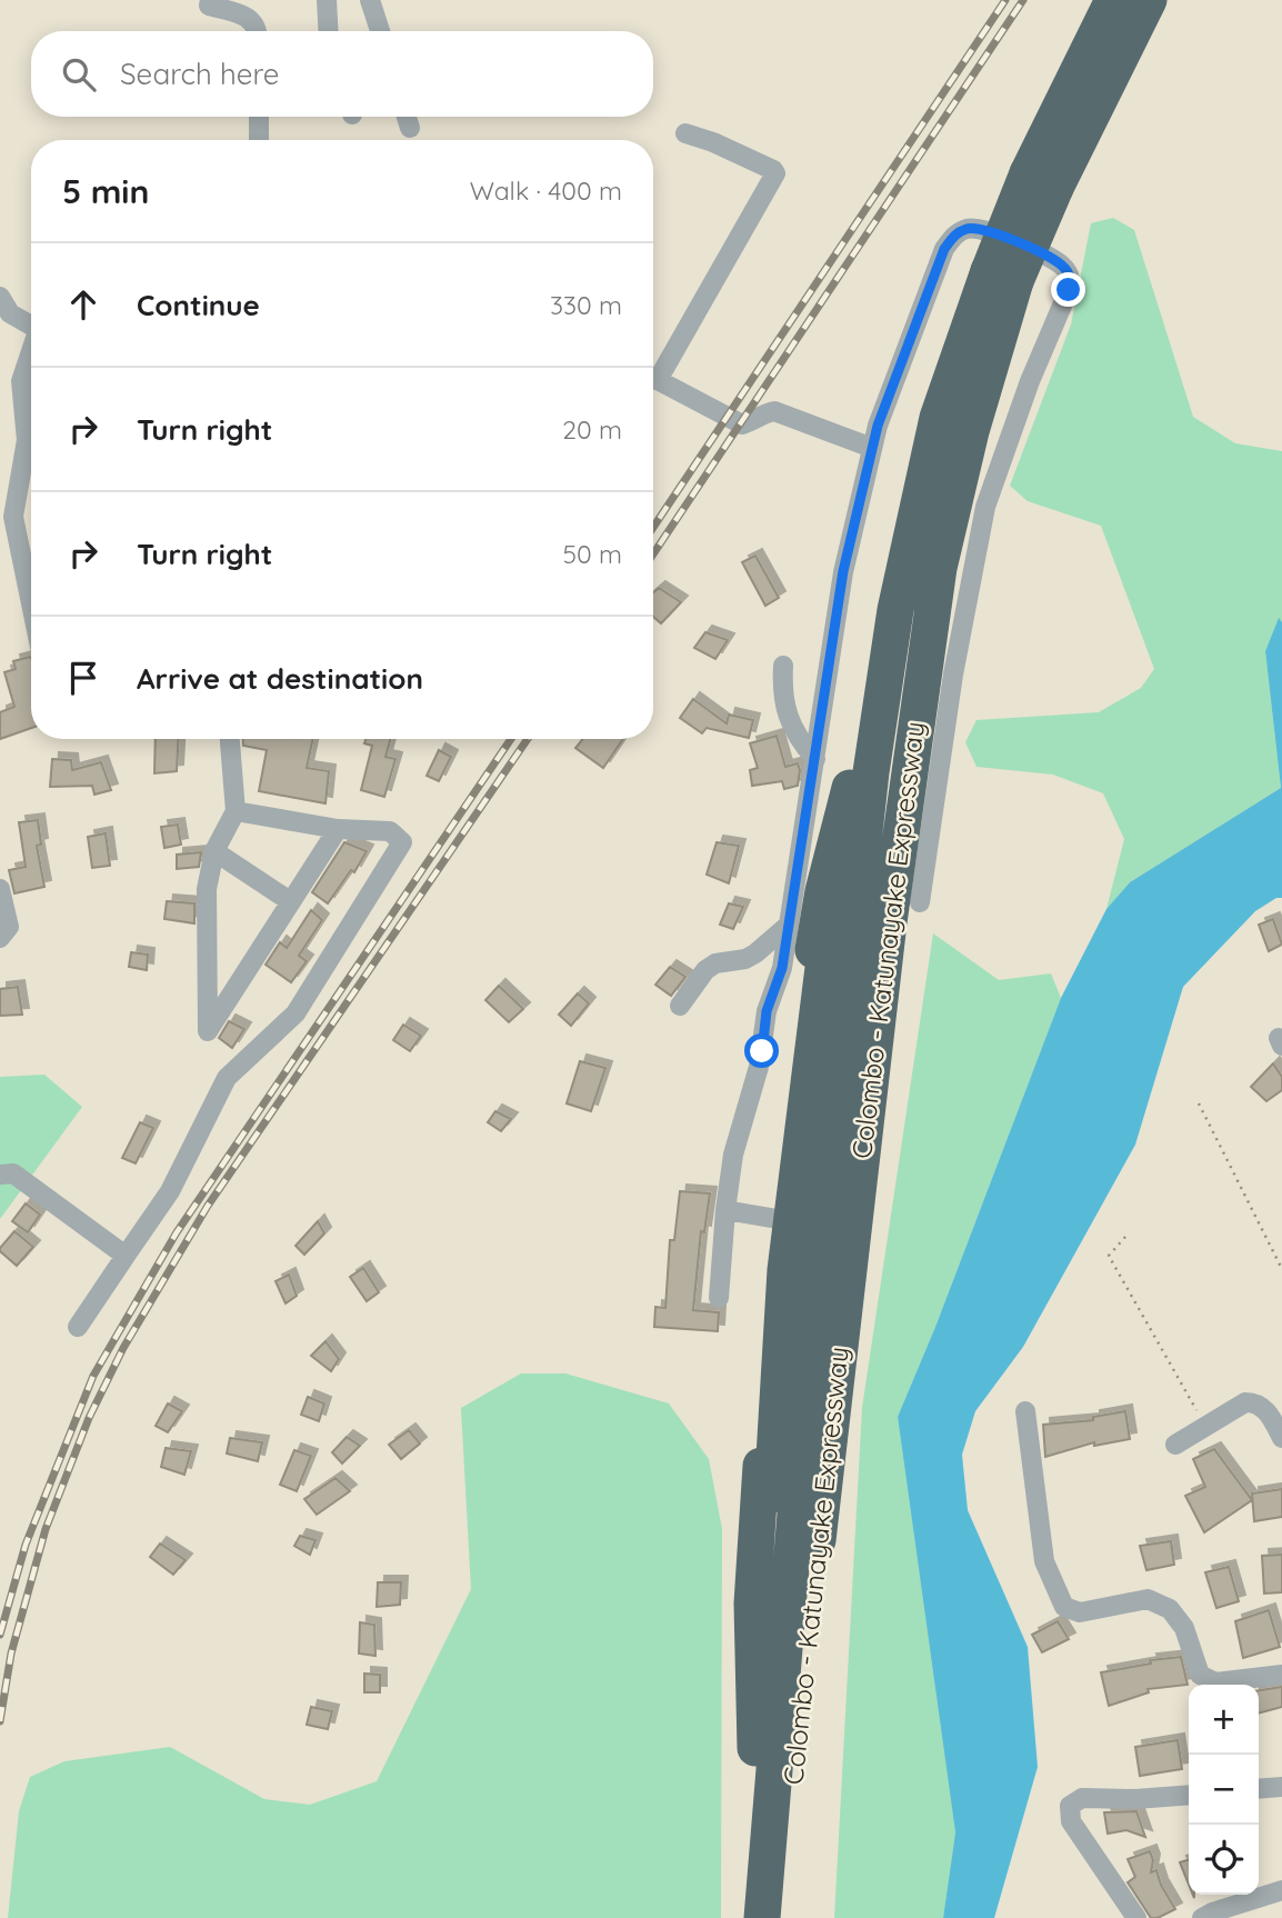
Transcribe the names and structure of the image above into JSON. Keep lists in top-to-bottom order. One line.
{"streets":{"highway":["Colombo - Katunayake Expressway"]},"page":{"search":"Search here","heading":["5 min","Walk · 400 m"],"list":[["Continue","330 m"],["Turn right","20 m"],["Turn right","50 m"],"Arrive at destination"],"map_buttons":["+","−"]}}
